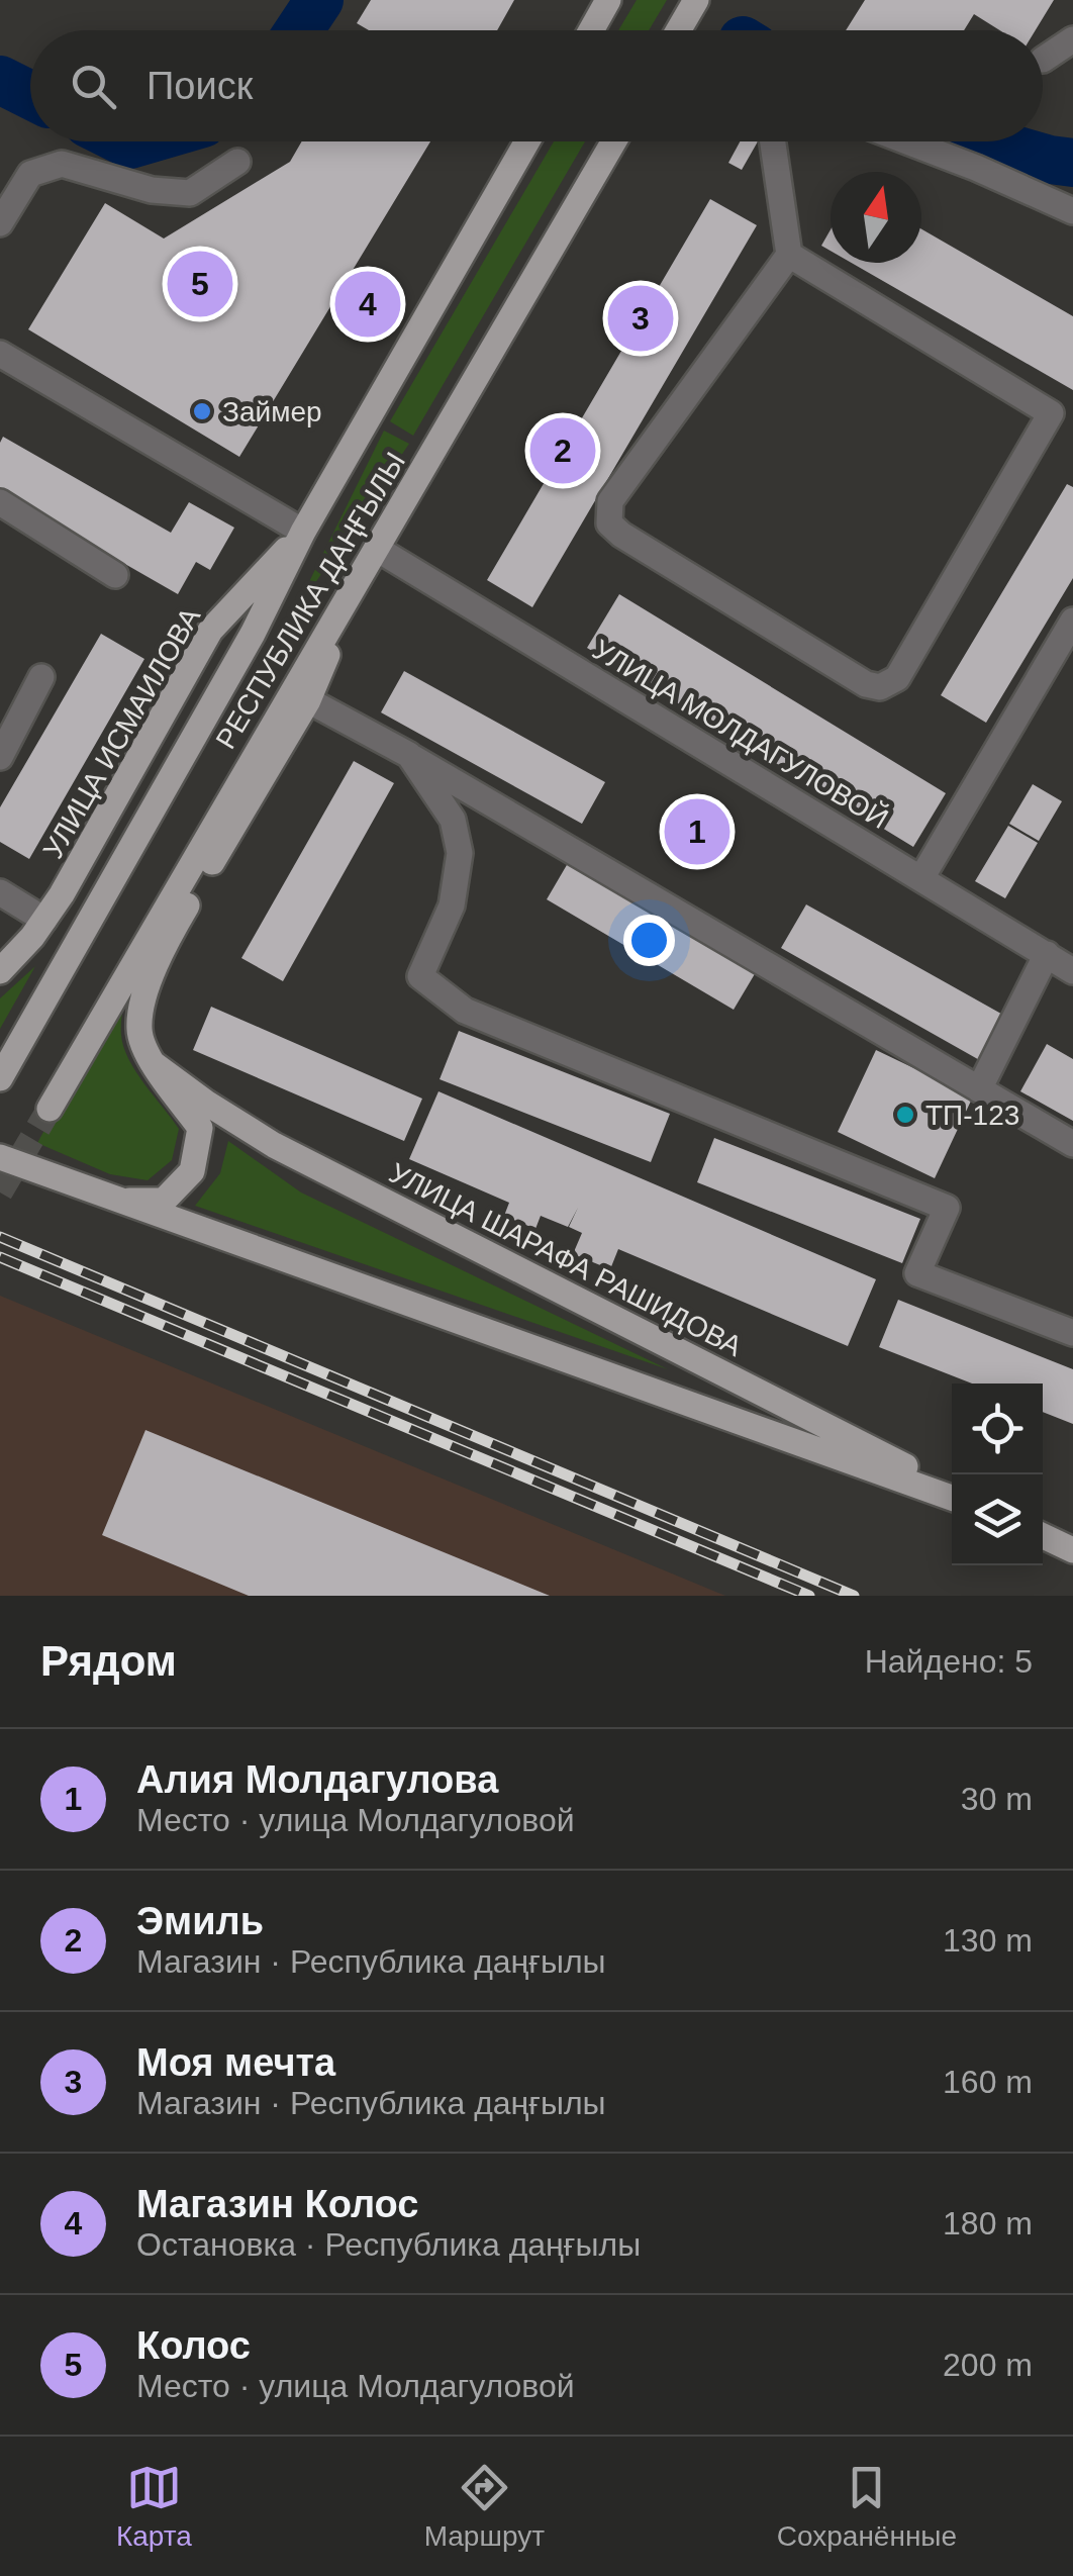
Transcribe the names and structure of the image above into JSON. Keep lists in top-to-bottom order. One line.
{"streets":{"main road":["РЕСПУБЛИКА ДАҢҒЫЛЫ","УЛИЦА ИСМАИЛОВА","УЛИЦА ШАРАФА РАШИДОВА"],"street":["УЛИЦА МОЛДАГУЛОВОЙ"]},"crossings":[["РЕСПУБЛИКА ДАҢҒЫЛЫ","УЛИЦА ИСМАИЛОВА"],["РЕСПУБЛИКА ДАҢҒЫЛЫ","УЛИЦА МОЛДАГУЛОВОЙ"]],"places":["Займер","ТП-123"],"north":"top","page":{"search":"Поиск","pins":["5","4","3","2","1"],"heading":["Рядом","Найдено: 5"],"list":[{"mark":"1","name":"Алия Молдагулова","note":"Место · улица Молдагуловой","value":"30 m"},{"mark":"2","name":"Эмиль","note":"Магазин · Республика даңғылы","value":"130 m"},{"mark":"3","name":"Моя мечта","note":"Магазин · Республика даңғылы","value":"160 m"},{"mark":"4","name":"Магазин Колос","note":"Остановка · Республика даңғылы","value":"180 m"},{"mark":"5","name":"Колос","note":"Место · улица Молдагуловой","value":"200 m"}],"nav":["Карта","Маршрут","Сохранённые"]}}
